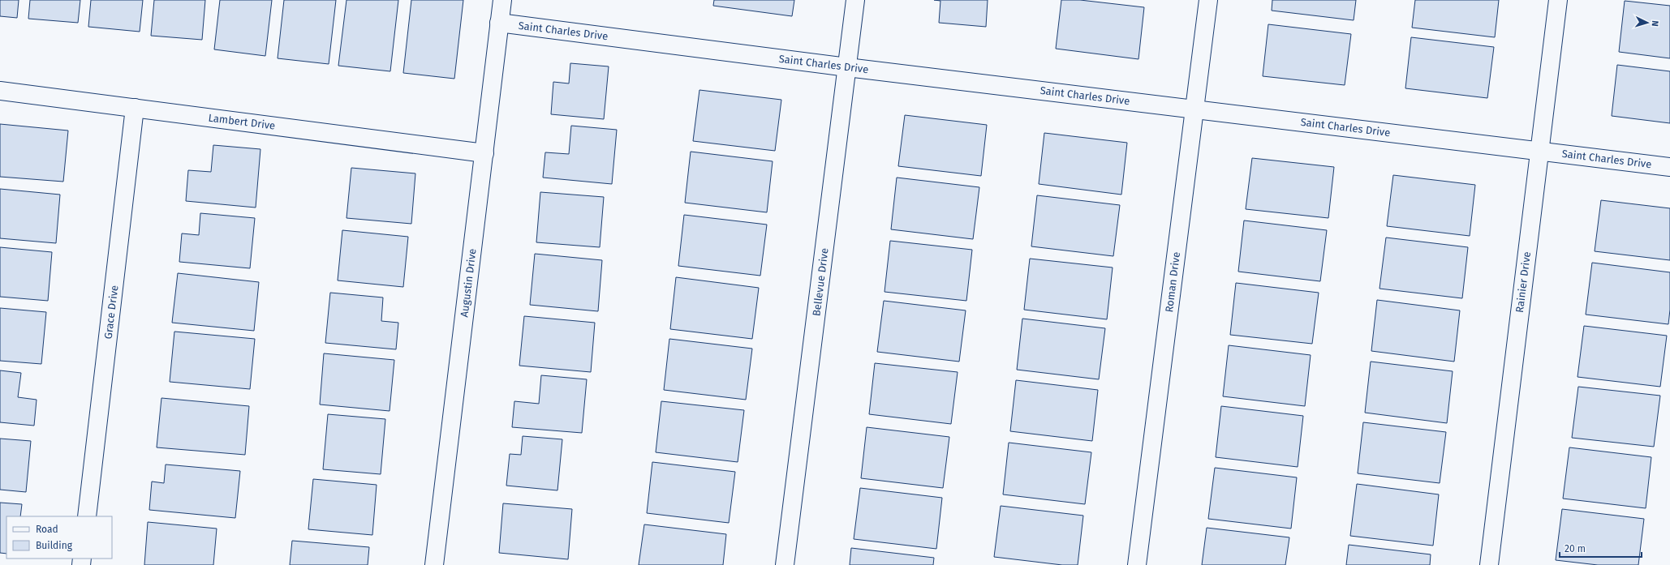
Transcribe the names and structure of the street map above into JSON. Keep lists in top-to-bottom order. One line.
{"streets":{"street":["Saint Charles Drive","Lambert Drive","Bellevue Drive","Roman Drive","Rainier Drive","Augustin Drive","Grace Drive"]},"crossings":[["Saint Charles Drive","Bellevue Drive"],["Saint Charles Drive","Roman Drive"],["Saint Charles Drive","Rainier Drive"],["Saint Charles Drive","Augustin Drive"],["Lambert Drive","Augustin Drive"],["Lambert Drive","Grace Drive"]],"legend":["Road","Building"],"scale_bar":"20 m","north":"right"}
